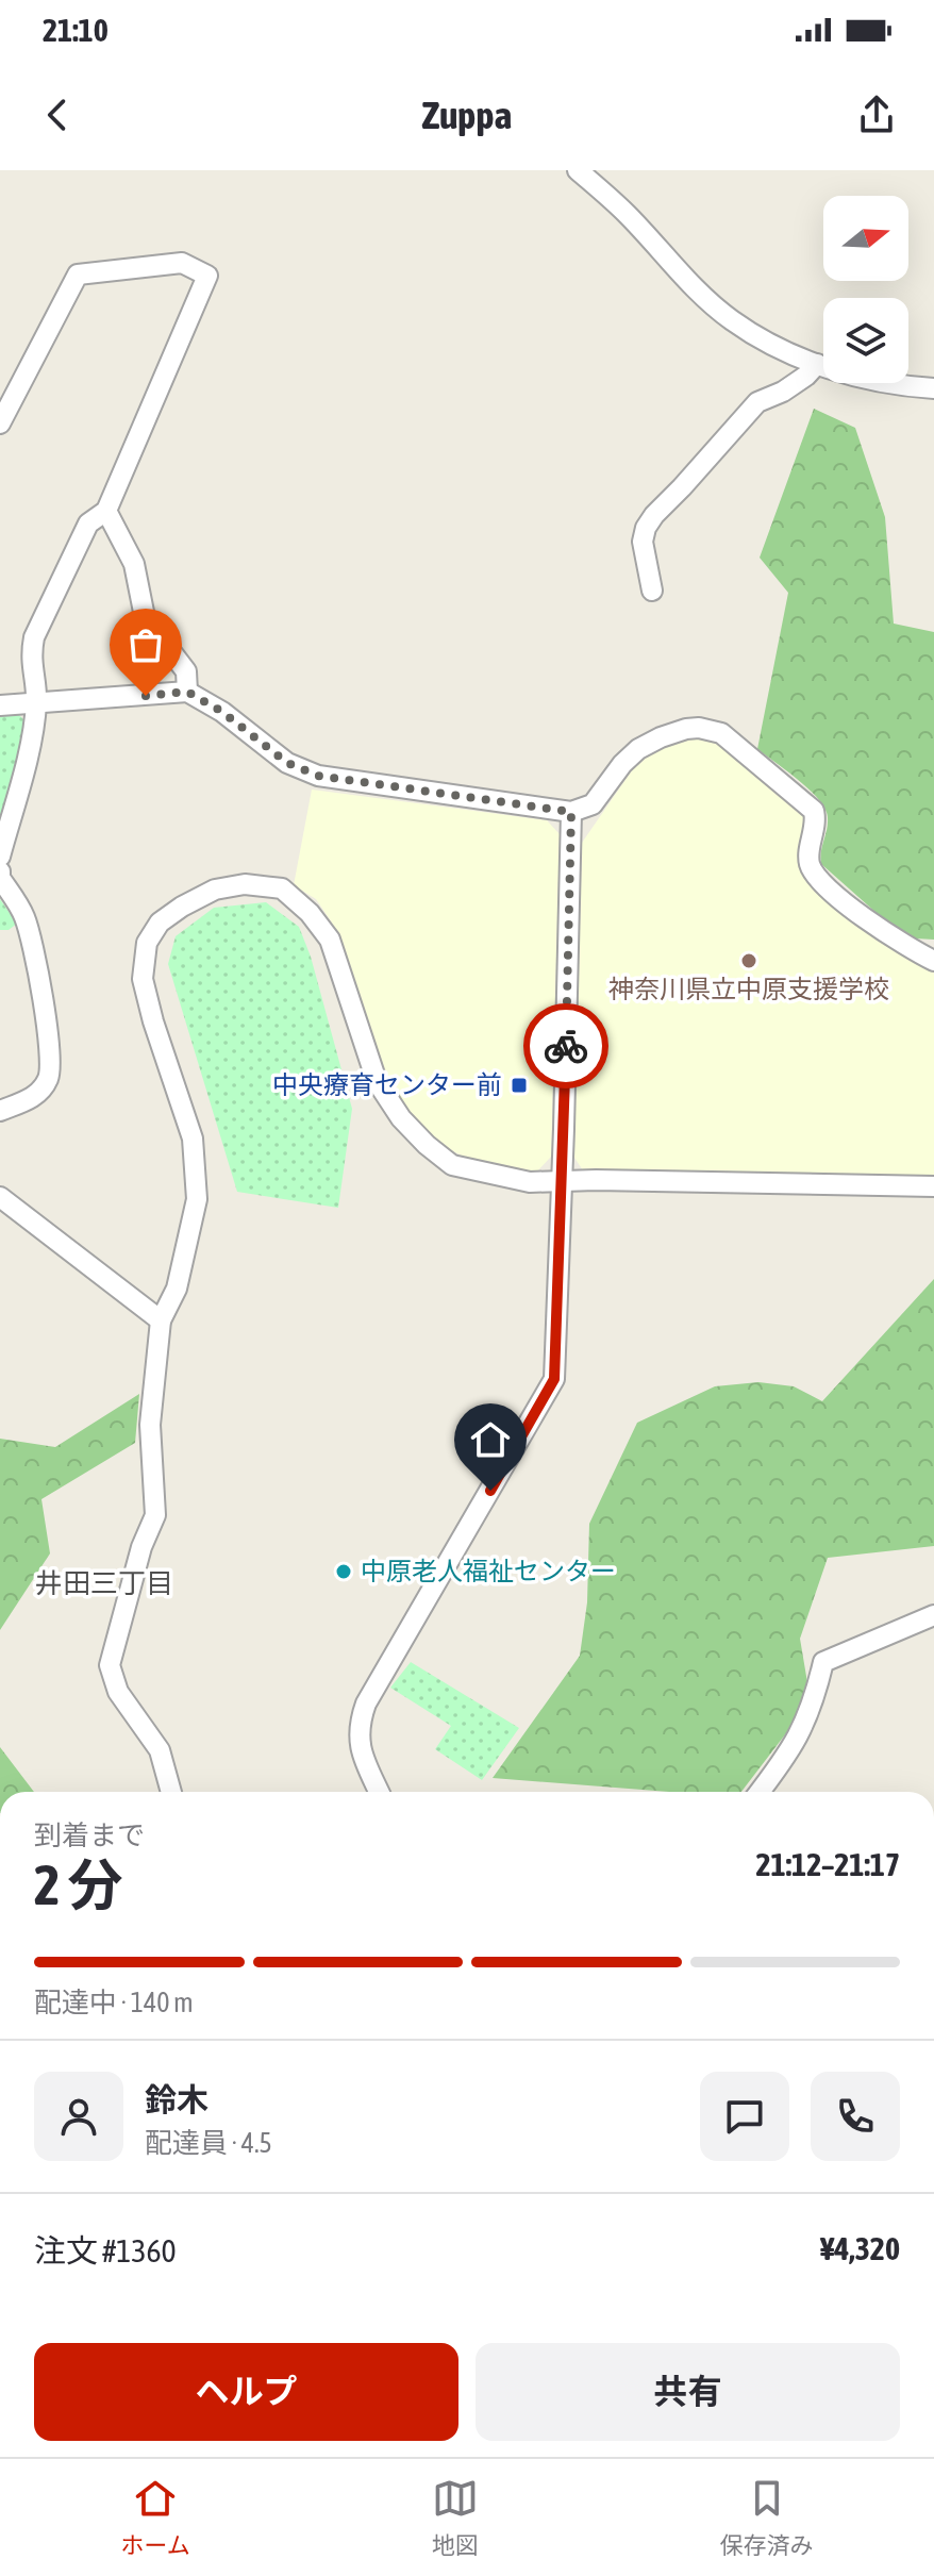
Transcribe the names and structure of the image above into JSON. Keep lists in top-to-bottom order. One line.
{"districts":["井田三丁目"],"places":{"other":["神奈川県立中原支援学校","中原老人福祉センター"],"transit":["中央療育センター前"]},"north":"right","page":{"status":"21:10","header":"Zuppa","heading":["2 分","到着まで","21:12–21:17"],"panel":["鈴木","配達員 · 4.5","注文 #1360","¥4,320"],"bar":"配達中 · 140 m","buttons":["ヘルプ","共有"],"tabs":["ホーム","地図","保存済み"]}}
